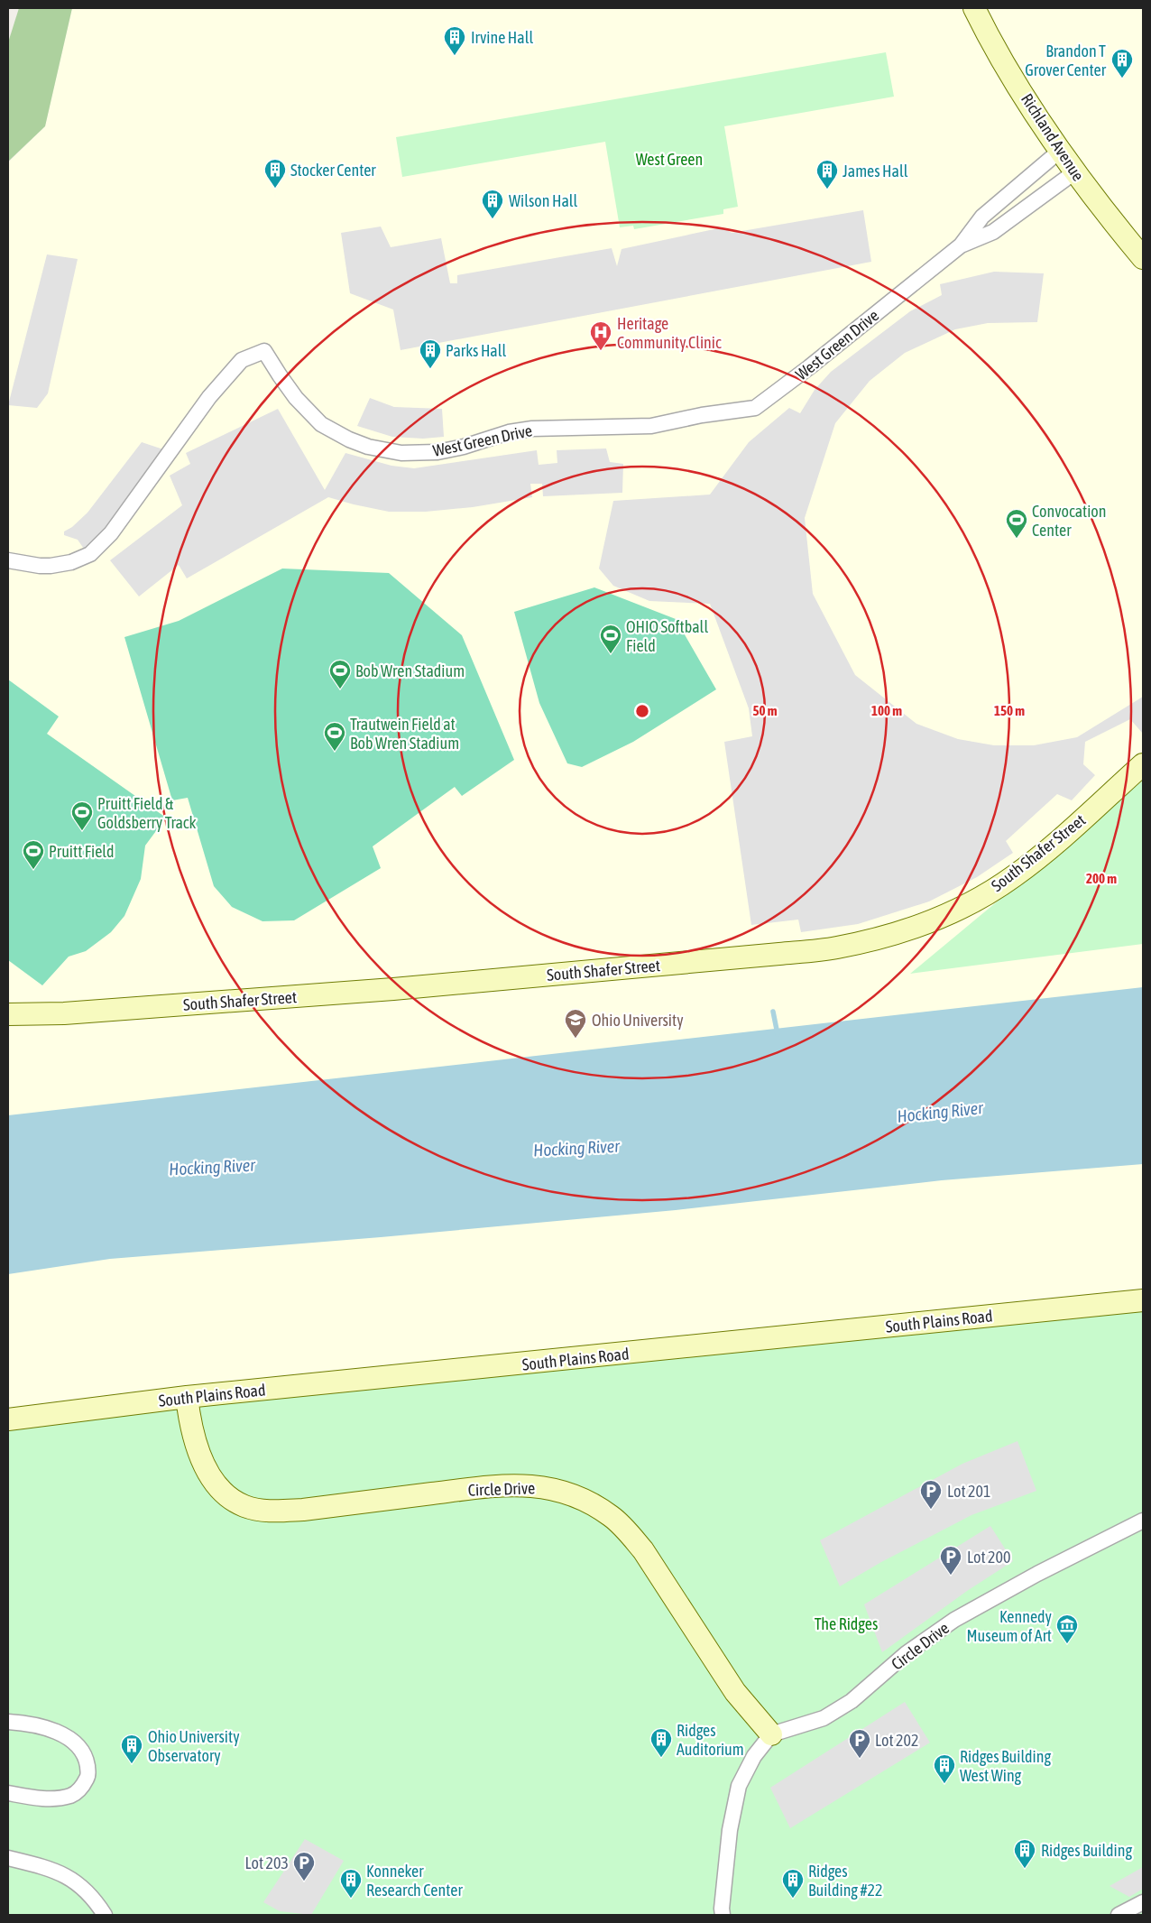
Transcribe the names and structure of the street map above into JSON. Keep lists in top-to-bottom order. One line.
{"streets":{"street":["Richland Avenue","West Green Drive","South Shafer Street","South Plains Road","Circle Drive"]},"crossings":[["Richland Avenue","West Green Drive"],["South Plains Road","Circle Drive"]],"water":["Hocking River"],"parks":["West Green","The Ridges"],"places":{"building":["Irvine Hall","Brandon T Grover Center","Stocker Center","James Hall","Wilson Hall","Parks Hall","Ridges Auditorium","Ohio University Observatory","Ridges Building West Wing","Ridges Building","Konneker Research Center","Ridges Building #22"],"hospital":["Heritage Community Clinic"],"sports":["Convocation Center","OHIO Softball Field","Bob Wren Stadium","Trautwein Field at Bob Wren Stadium","Pruitt Field & Goldsberry Track","Pruitt Field"],"school or university":["Ohio University"],"parking":["Lot 201","Lot 200","Lot 202","Lot 203"],"museum":["Kennedy Museum of Art"]},"rings":["50 m","100 m","150 m","200 m"]}
